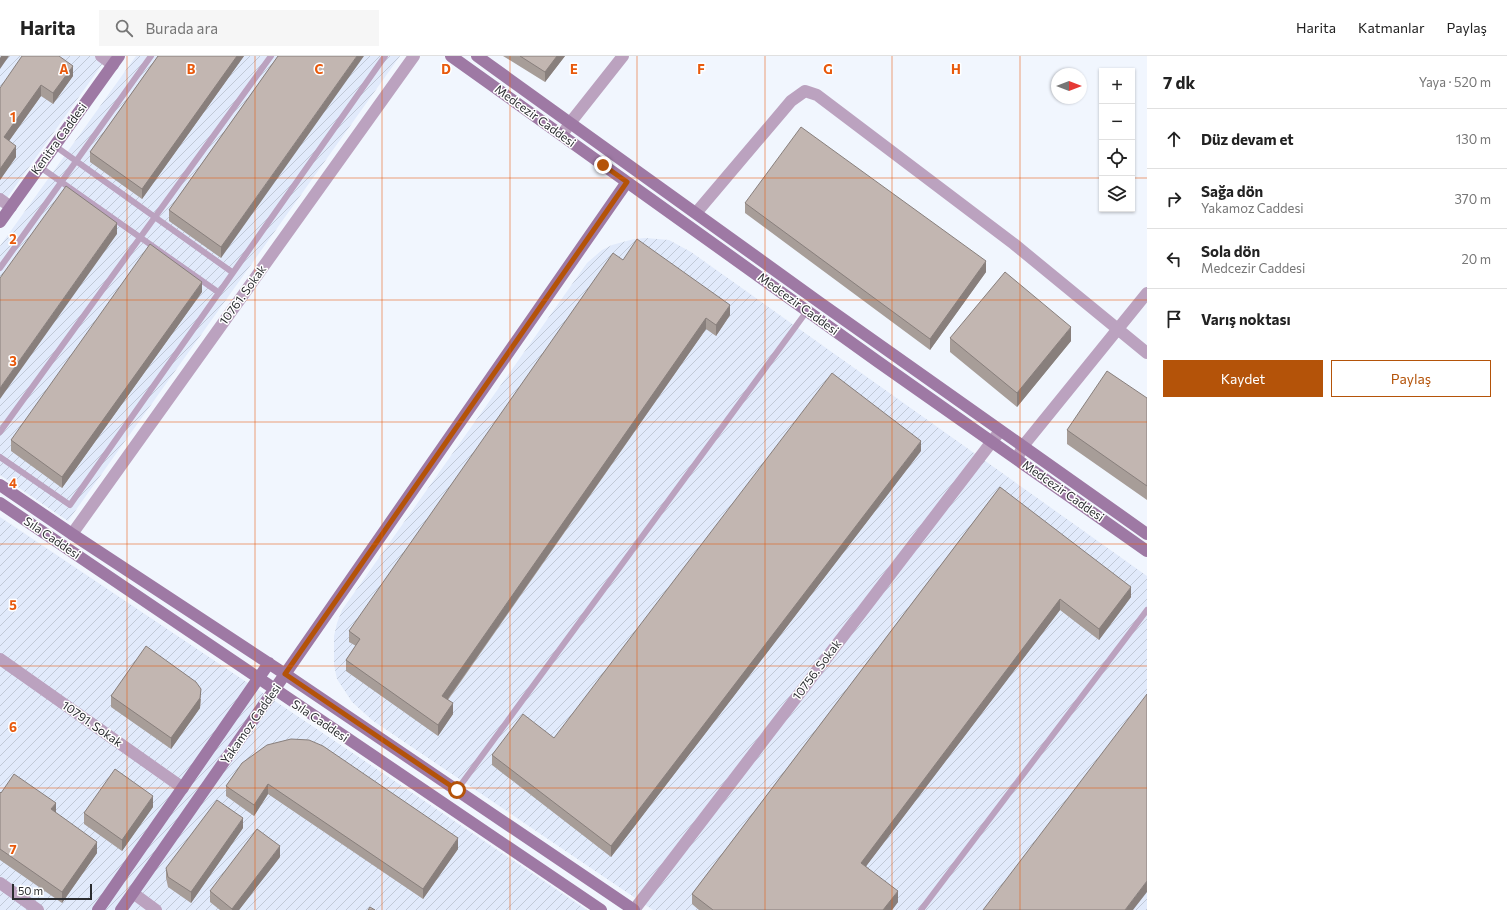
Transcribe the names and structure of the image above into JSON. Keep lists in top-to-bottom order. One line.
{"streets":{"street":["Medcezir Caddesi","Kenitra Caddesi","10761. Sokak","Sıla Caddesi","10756. Sokak","10791. Sokak","Yakamoz Caddesi"]},"crossings":[["Medcezir Caddesi","10756. Sokak"],["Medcezir Caddesi","Yakamoz Caddesi"],["Sıla Caddesi","Yakamoz Caddesi"],["10791. Sokak","Yakamoz Caddesi"]],"scale_bar":"50 m","north":"right","page":{"header":"Harita","search":"Burada ara","nav":["Harita","Katmanlar","Paylaş"],"heading":["7 dk","Yaya · 520 m"],"map_buttons":["+","−"],"list":[["Düz devam et","130 m"],["Sağa dön","Yakamoz Caddesi","370 m"],["Sola dön","Medcezir Caddesi","20 m"],"Varış noktası"],"buttons":["Kaydet","Paylaş"],"scale":"50 m"},"grid":{"columns":["A","B","C","D","E","F","G","H"],"rows":["1","2","3","4","5","6","7"]}}
